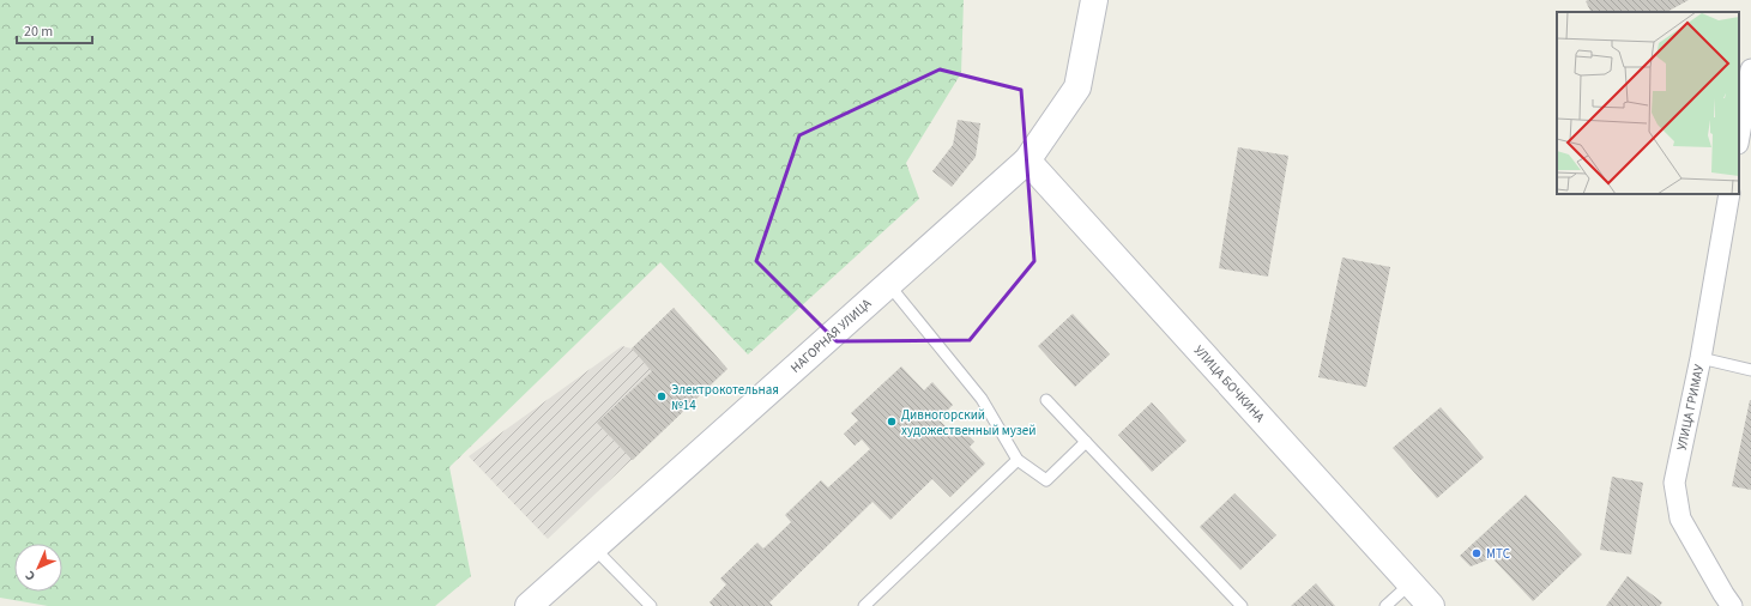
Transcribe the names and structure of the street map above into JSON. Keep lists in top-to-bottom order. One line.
{"streets":{"main road":["НАГОРНАЯ УЛИЦА","УЛИЦА БОЧКИНА"],"street":["УЛИЦА ГРИМАУ"]},"crossings":[["НАГОРНАЯ УЛИЦА","УЛИЦА БОЧКИНА"]],"places":["Электрокотельная №14","Дивногорский художественный музей","МТС"],"scale_bar":"20 m","north":"bottom left"}
